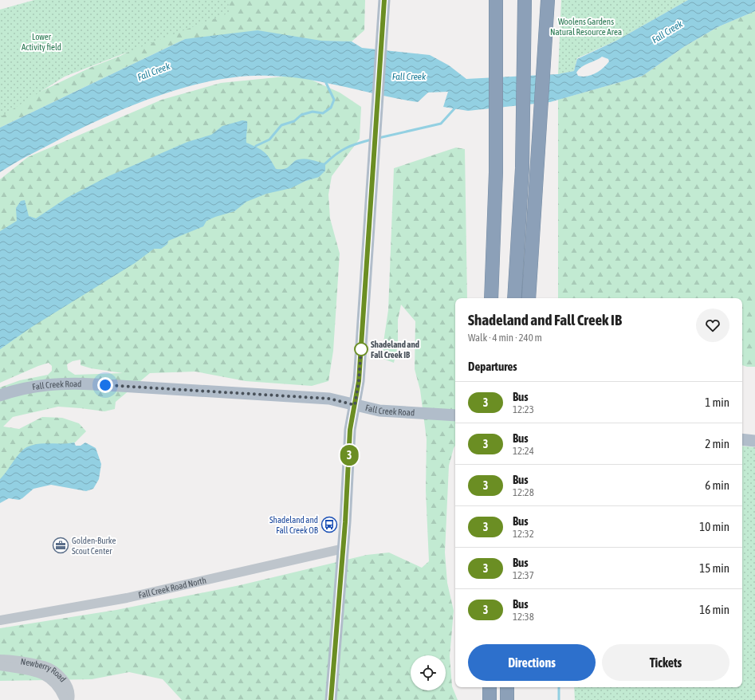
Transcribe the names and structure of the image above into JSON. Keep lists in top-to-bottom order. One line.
{"streets":{"main road":["Fall Creek Road"],"street":["Fall Creek Road North","Newberry Road"]},"water":["Fall Creek"],"parks":["Woolens Gardens Natural Resource Area","Lower Activity field"],"places":{"other":["Shadeland and Fall Creek IB"],"bus stop":["Shadeland and Fall Creek OB"],"office":["Golden-Burke Scout Center"]},"lines":["bus line 3"],"page":{"on_map":"3","heading":[["Shadeland and Fall Creek IB","Walk · 4 min · 240 m"],"Departures"],"list":[{"mark":"3","name":"Bus","note":"12:23","value":"1 min"},{"mark":"3","name":"Bus","note":"12:24","value":"2 min"},{"mark":"3","name":"Bus","note":"12:28","value":"6 min"},{"mark":"3","name":"Bus","note":"12:32","value":"10 min"},{"mark":"3","name":"Bus","note":"12:37","value":"15 min"},{"mark":"3","name":"Bus","note":"12:38","value":"16 min"}],"buttons":["Directions","Tickets"]}}
